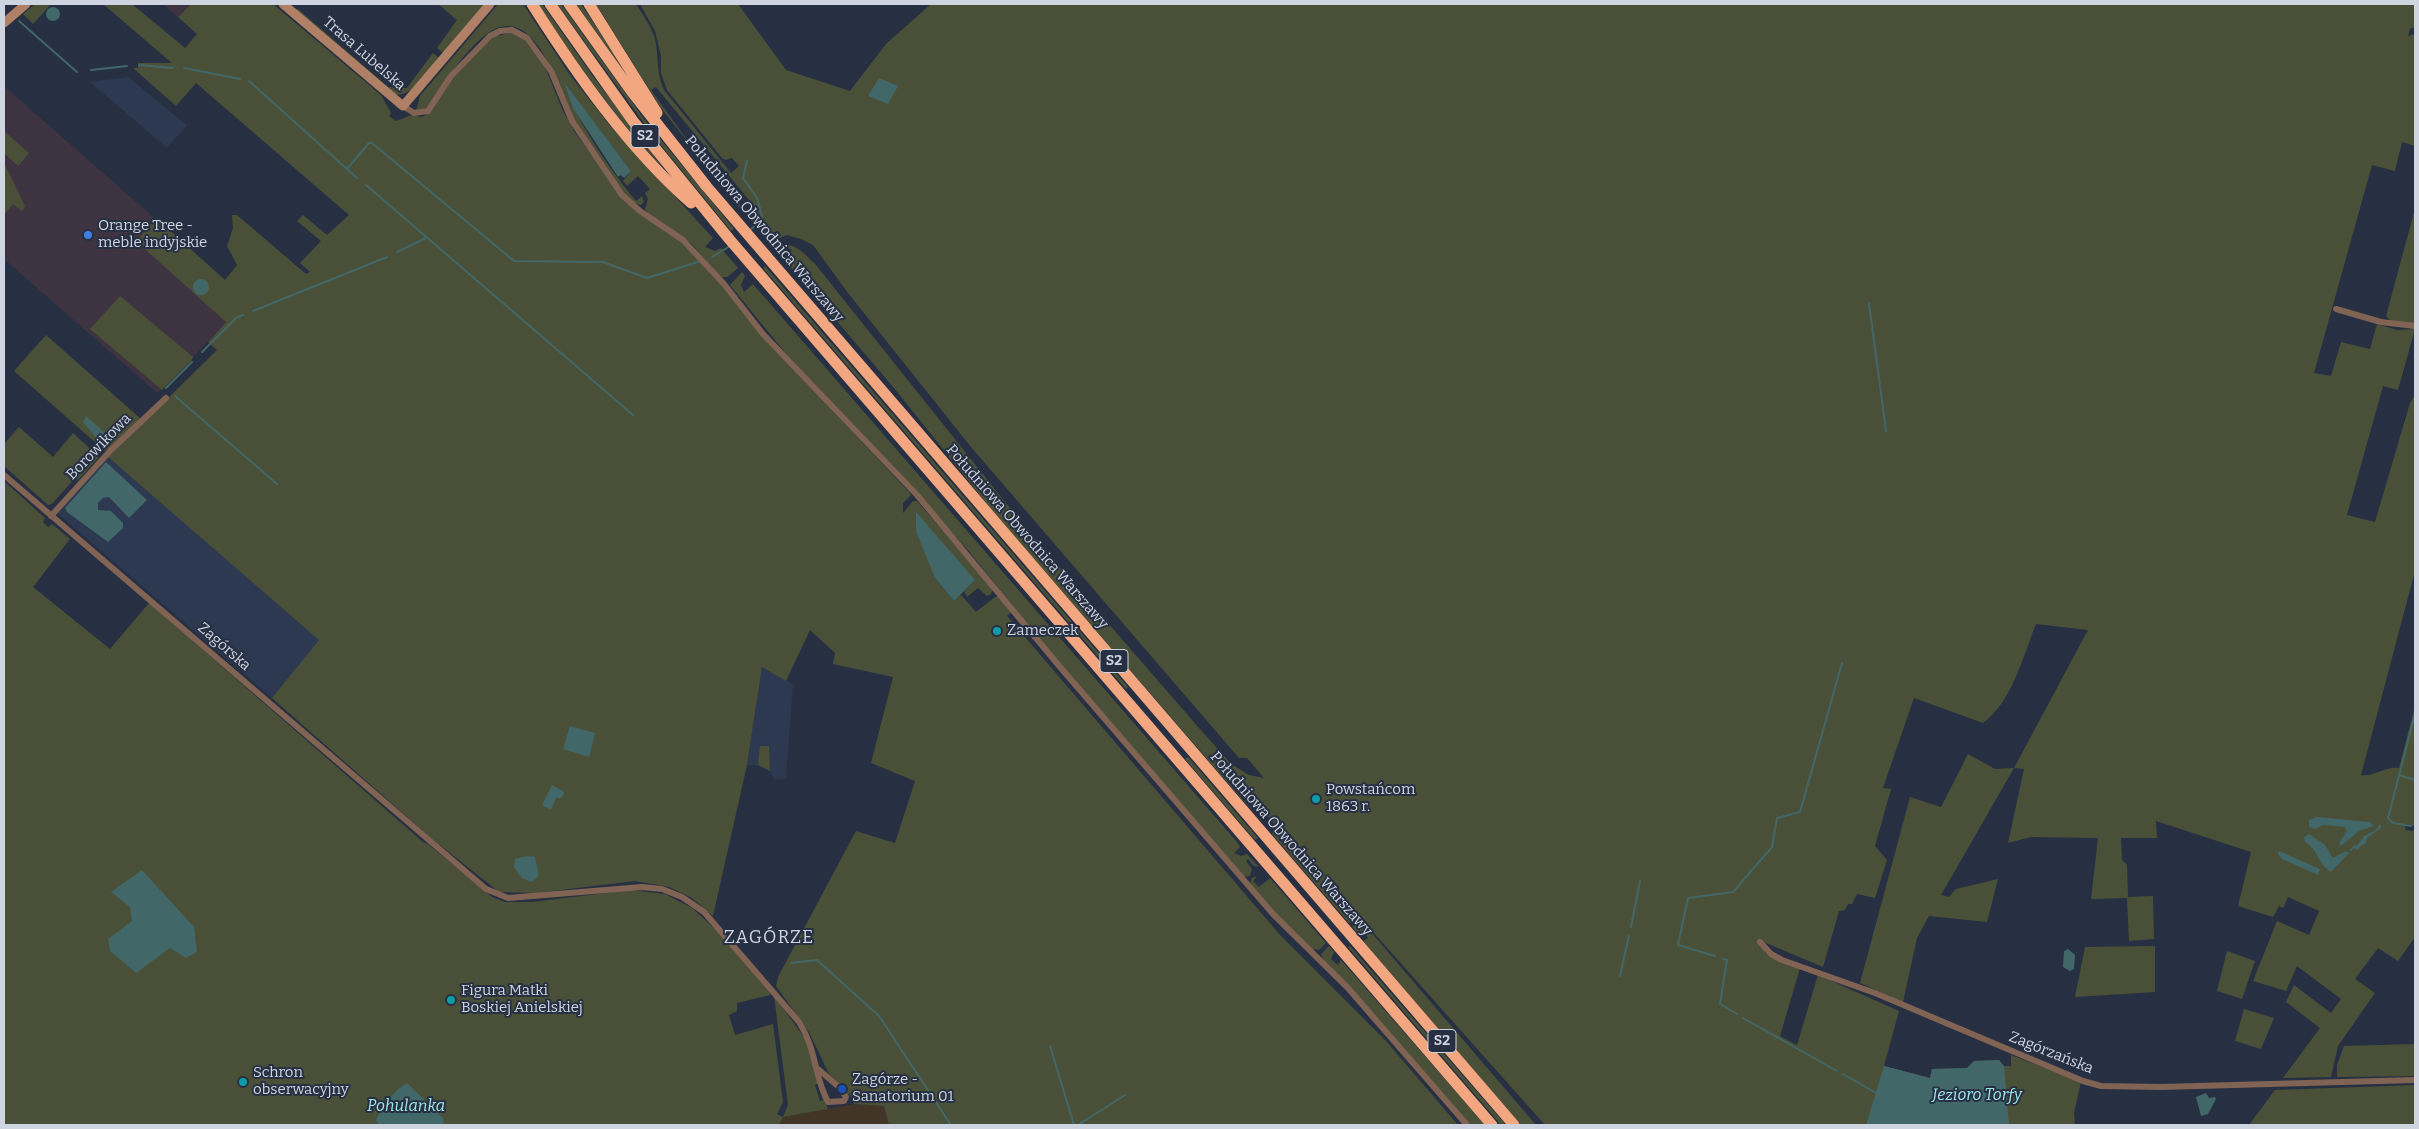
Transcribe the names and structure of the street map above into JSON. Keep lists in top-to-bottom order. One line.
{"streets":{"highway":["S2","Południowa Obwodnica Warszawy"],"street":["Trasa Lubelska","Borowikowa","Zagórska","Zagórzańska"]},"crossings":[["Borowikowa","Zagórska"]],"districts":["ZAGÓRZE"],"water":["Jezioro Torfy","Pohulanka"],"places":["Orange Tree - meble indyjskie","Zameczek","Powstańcom 1863 r.","Figura Matki Boskiej Anielskiej","Schron obserwacyjny","Zagórze - Sanatorium 01"]}
